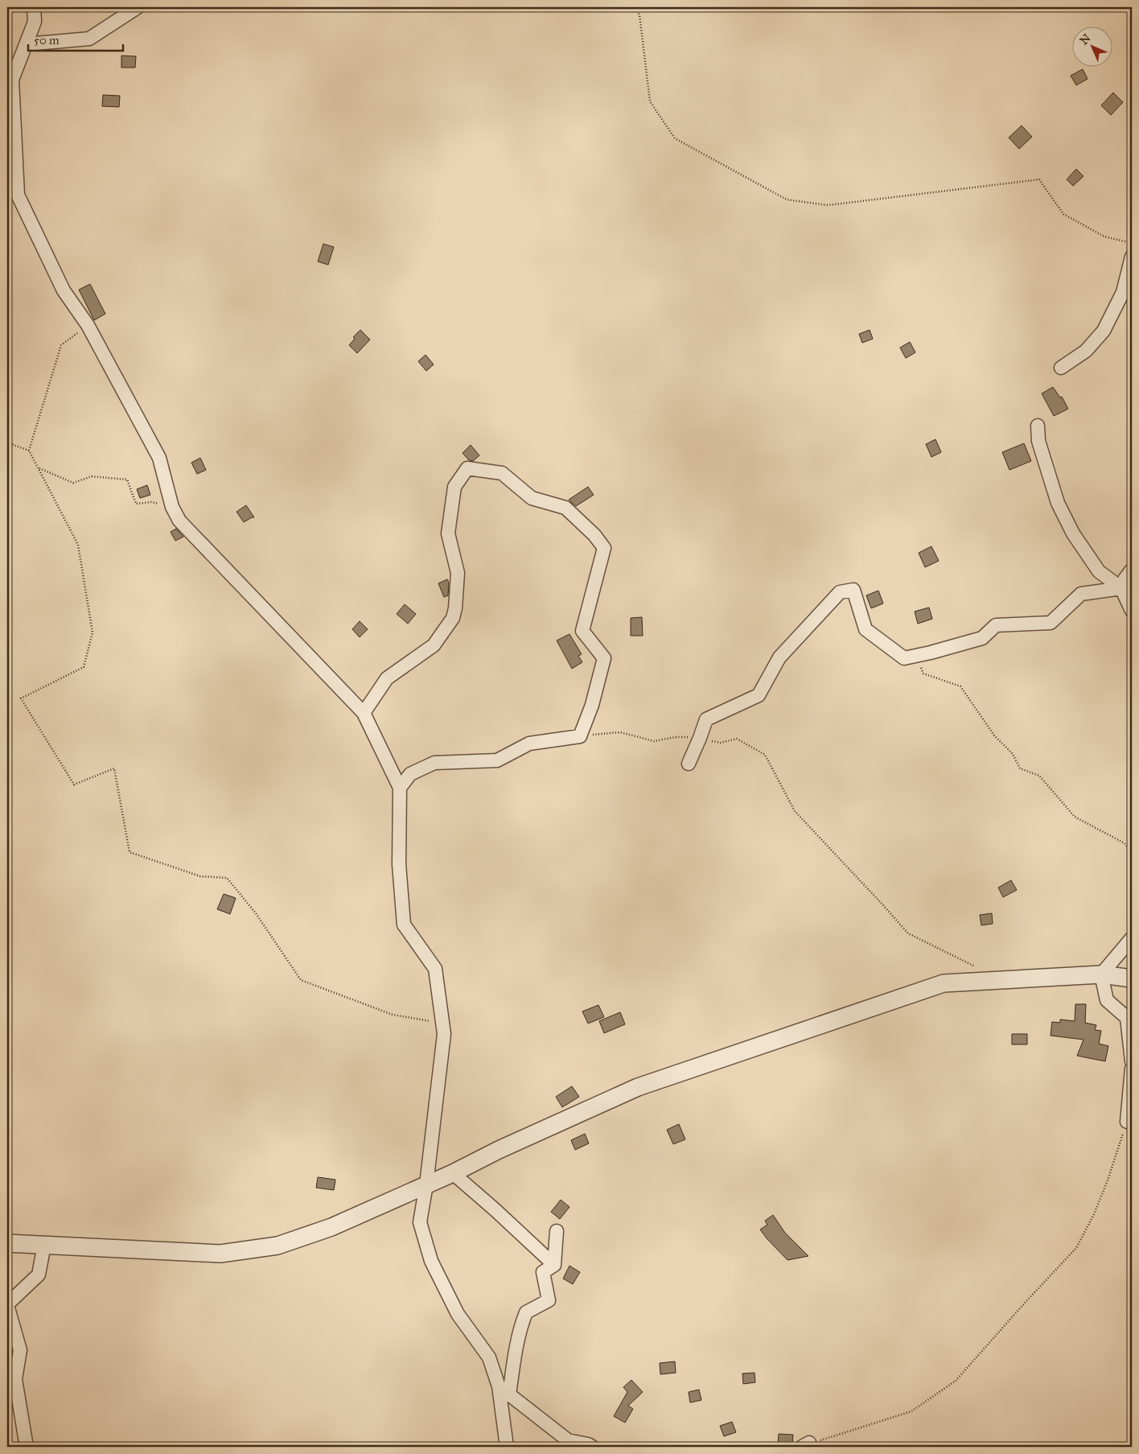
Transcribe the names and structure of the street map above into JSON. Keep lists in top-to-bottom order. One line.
{"scale_bar":"50 m","north":"top left"}
